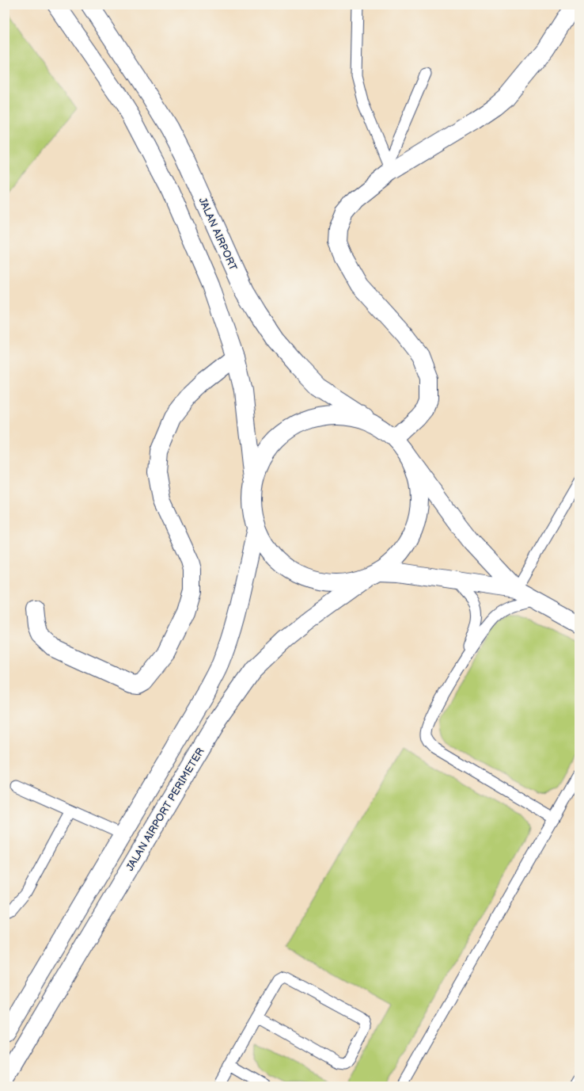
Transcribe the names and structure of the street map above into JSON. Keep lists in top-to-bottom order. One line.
{"streets":{"main road":["JALAN AIRPORT","JALAN AIRPORT PERIMETER"]},"crossings":[["JALAN AIRPORT","JALAN AIRPORT PERIMETER"]]}
